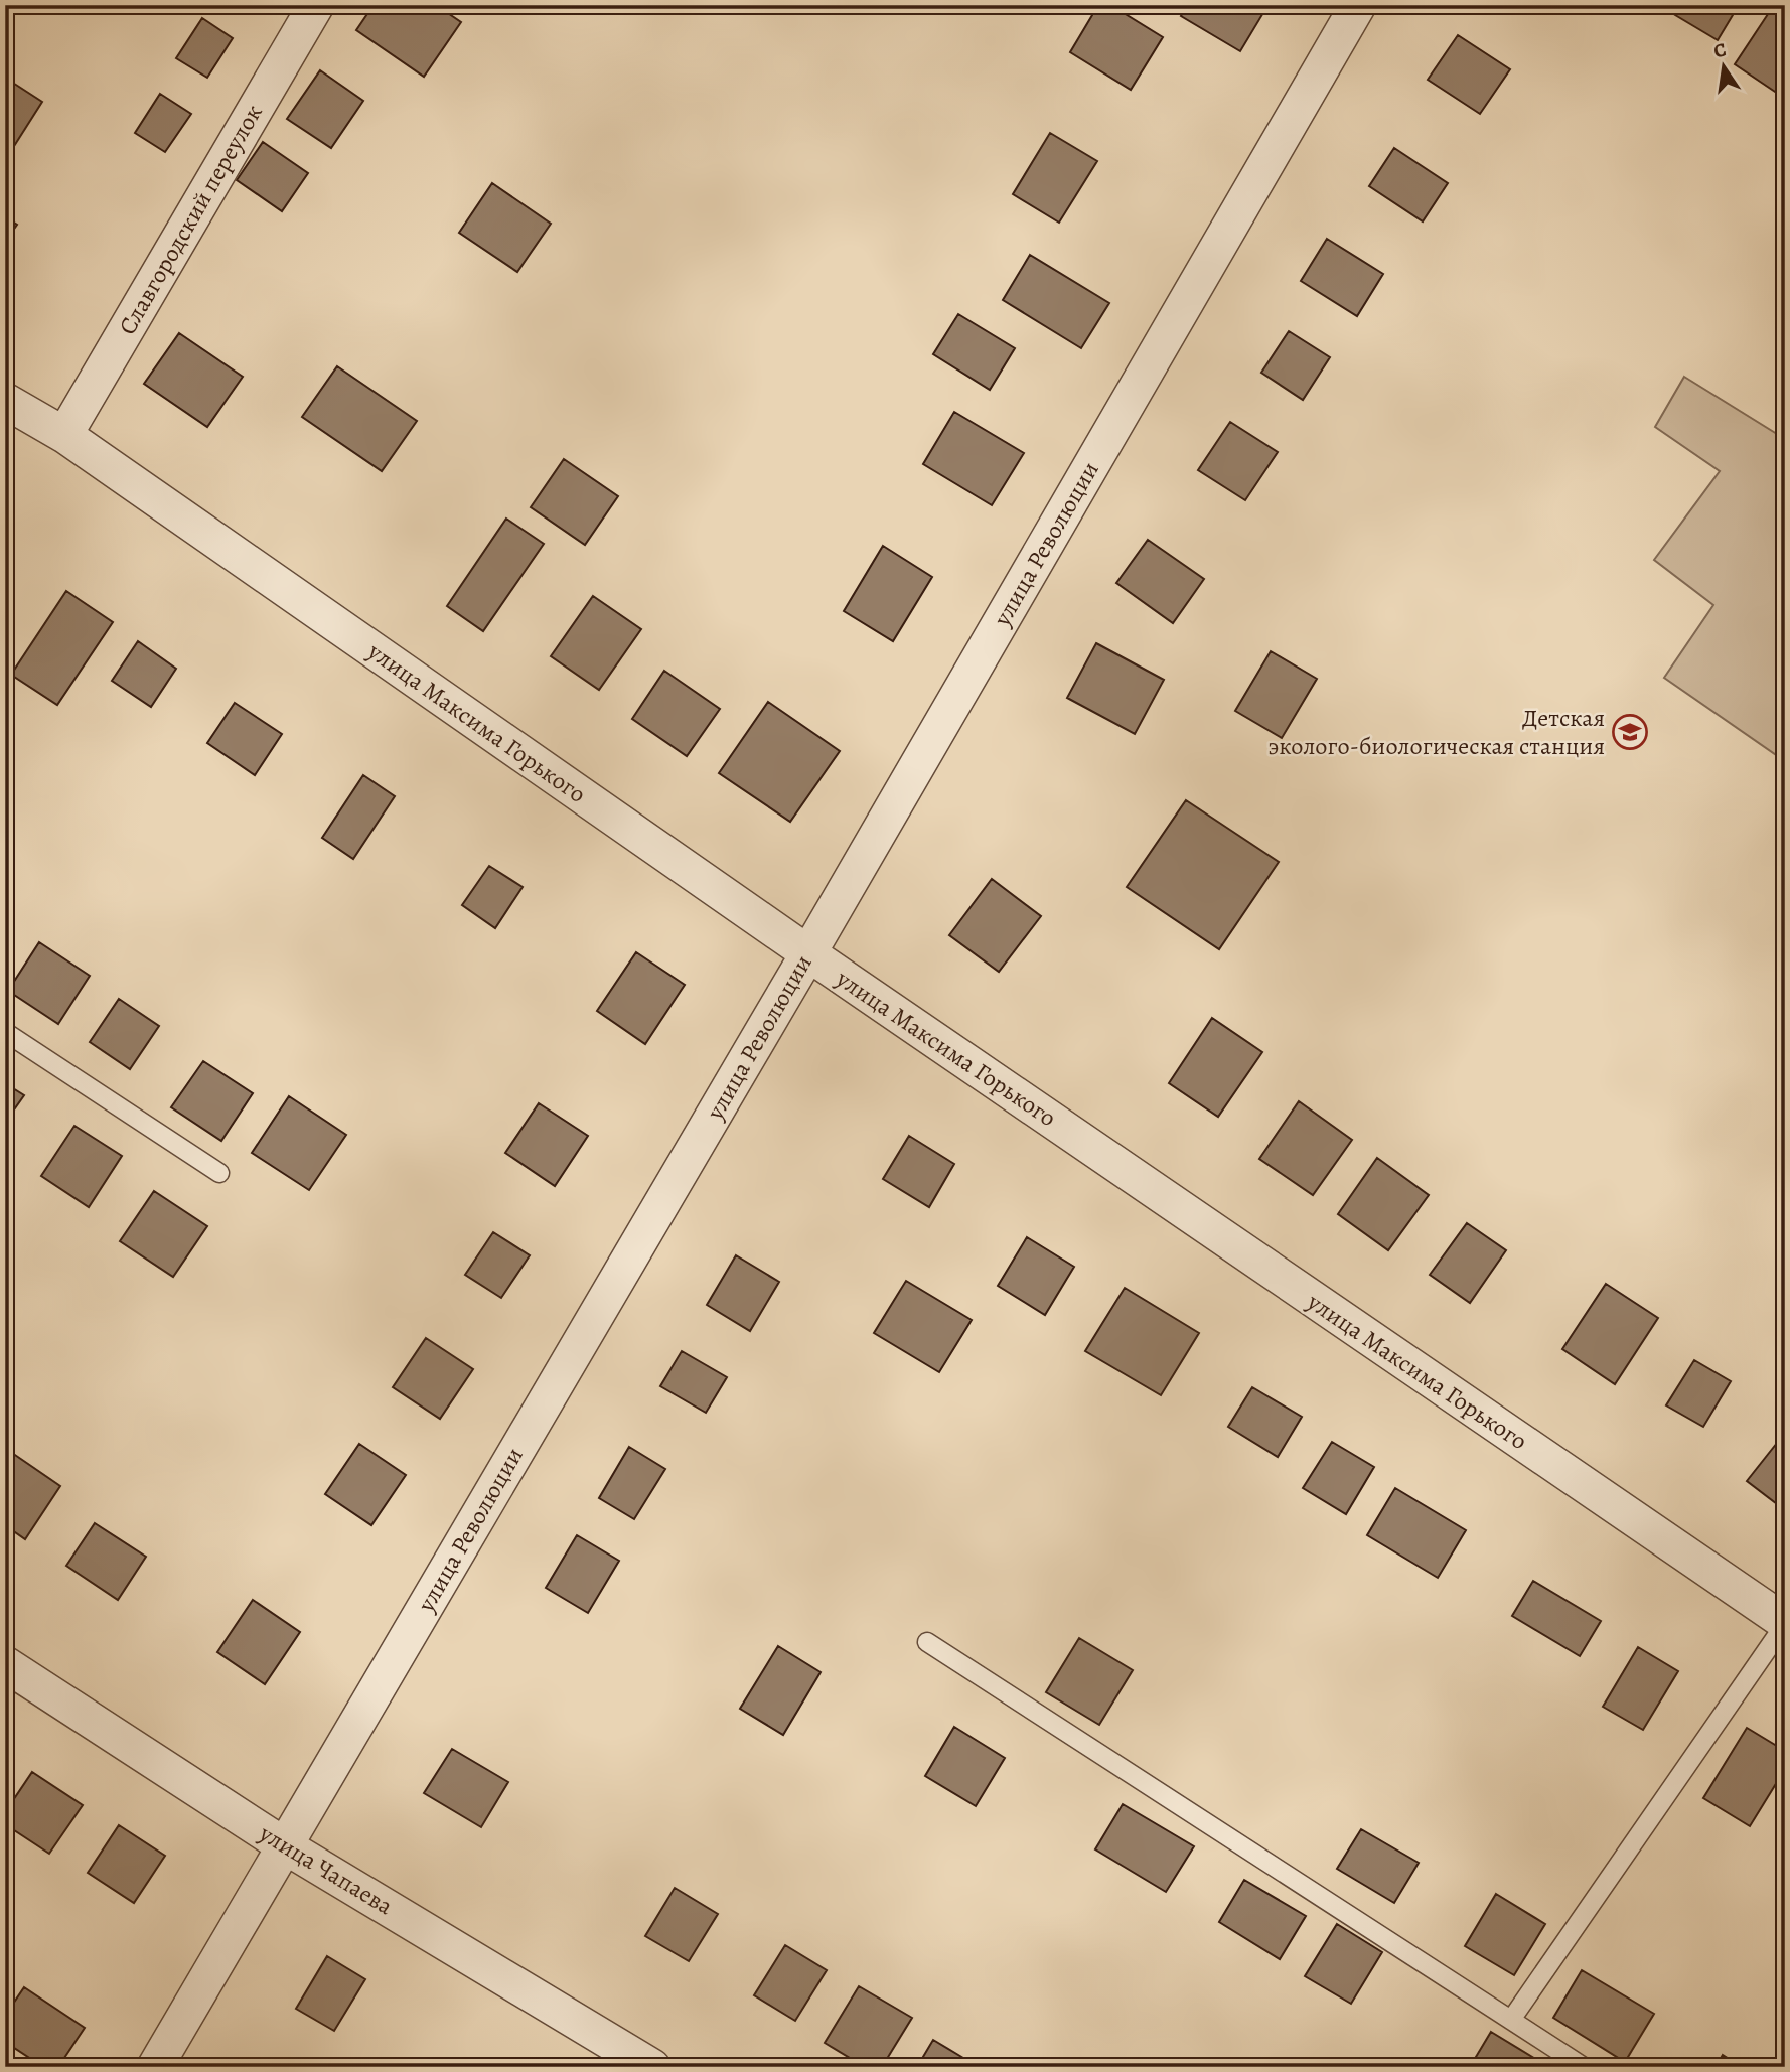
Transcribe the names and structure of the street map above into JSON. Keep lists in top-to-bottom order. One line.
{"streets":{"street":["Славгородский переулок","улица Революции","улица Максима Горького","улица Чапаева"]},"crossings":[["Славгородский переулок","улица Максима Горького"],["улица Революции","улица Максима Горького"],["улица Революции","улица Чапаева"]],"places":{"school or university":["Детская эколого-биологическая станция"]},"north":"top"}
